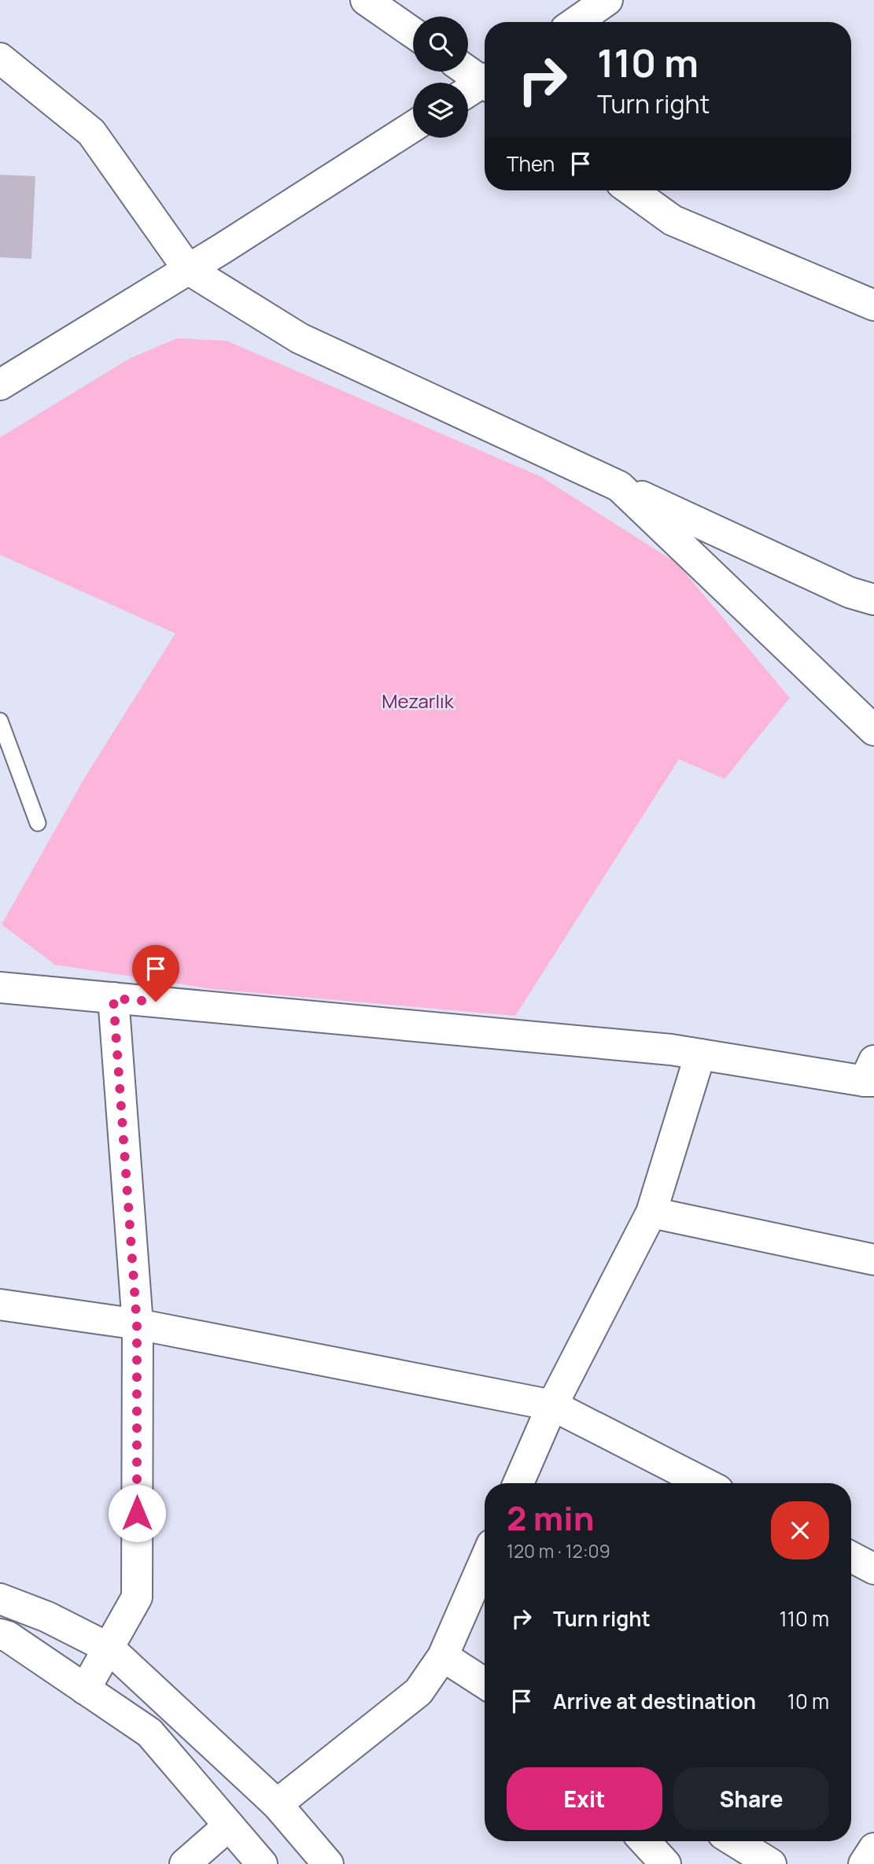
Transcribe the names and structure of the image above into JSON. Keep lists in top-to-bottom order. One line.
{"parks":["Mezarlık"],"page":{"turn":["110 m","Turn right"],"then":"Then","heading":["2 min","120 m · 12:09"],"list":[{"name":"Turn right","value":"110 m"},{"name":"Arrive at destination","value":"10 m"}],"buttons":["Exit","Share"]}}
